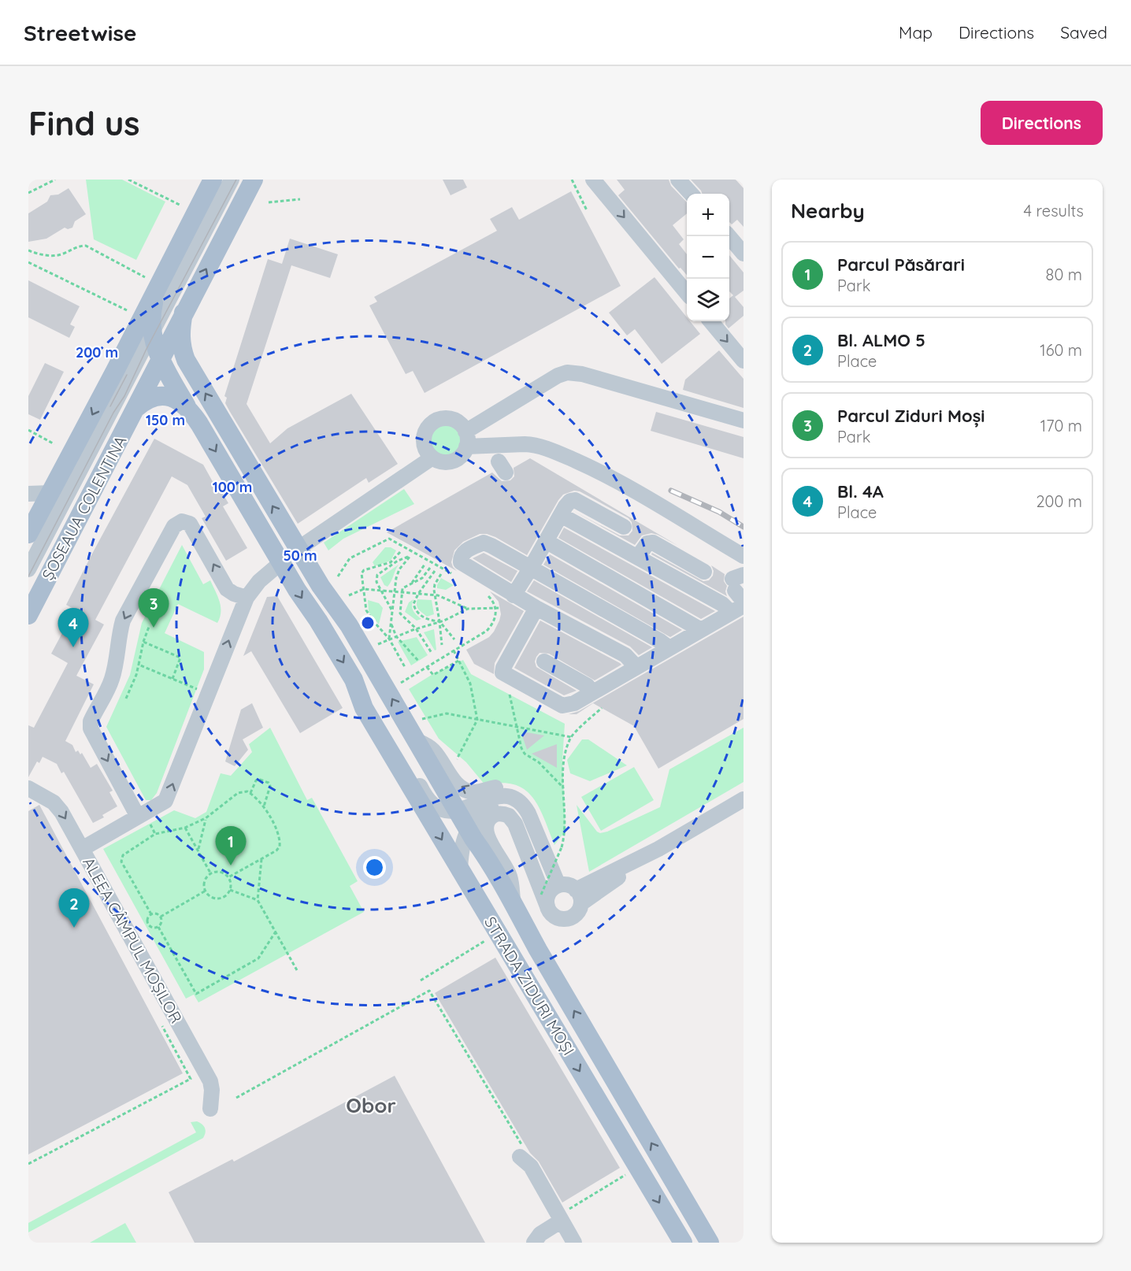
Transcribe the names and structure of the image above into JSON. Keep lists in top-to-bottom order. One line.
{"streets":{"main road":["ȘOSEAUA COLENTINA","STRADA ZIDURI MOȘI"],"street":["ALEEA CÂMPUL MOȘILOR"]},"crossings":[["ȘOSEAUA COLENTINA","STRADA ZIDURI MOȘI"]],"districts":["Obor"],"page":{"header":"Streetwise","nav":["Map","Directions","Saved"],"buttons":"Directions","title":"Find us","heading":["Nearby","4 results"],"map_buttons":["+","−"],"list":[{"mark":"1","name":"Parcul Păsărari","note":"Park","value":"80 m"},{"mark":"2","name":"Bl. ALMO 5","note":"Place","value":"160 m"},{"mark":"3","name":"Parcul Ziduri Moși","note":"Park","value":"170 m"},{"mark":"4","name":"Bl. 4A","note":"Place","value":"200 m"}],"pins":["3","4","1","2"]},"rings":["200 m","150 m","100 m","50 m"]}
